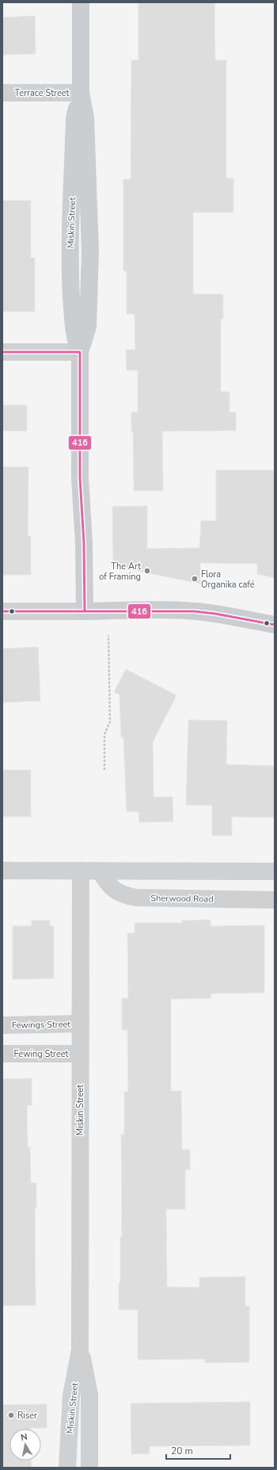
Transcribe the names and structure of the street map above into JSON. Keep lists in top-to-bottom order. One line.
{"streets":{"main road":["Miskin Street"],"street":["Terrace Street","Sherwood Road","Fewings Street","Fewing Street"]},"crossings":[["Terrace Street","Miskin Street"],["Miskin Street","Fewings Street"],["Miskin Street","Fewing Street"]],"places":["The Art of Framing","Flora Organika café","Riser"],"lines":["transit line 416"],"scale_bar":"20 m","north":"top"}
